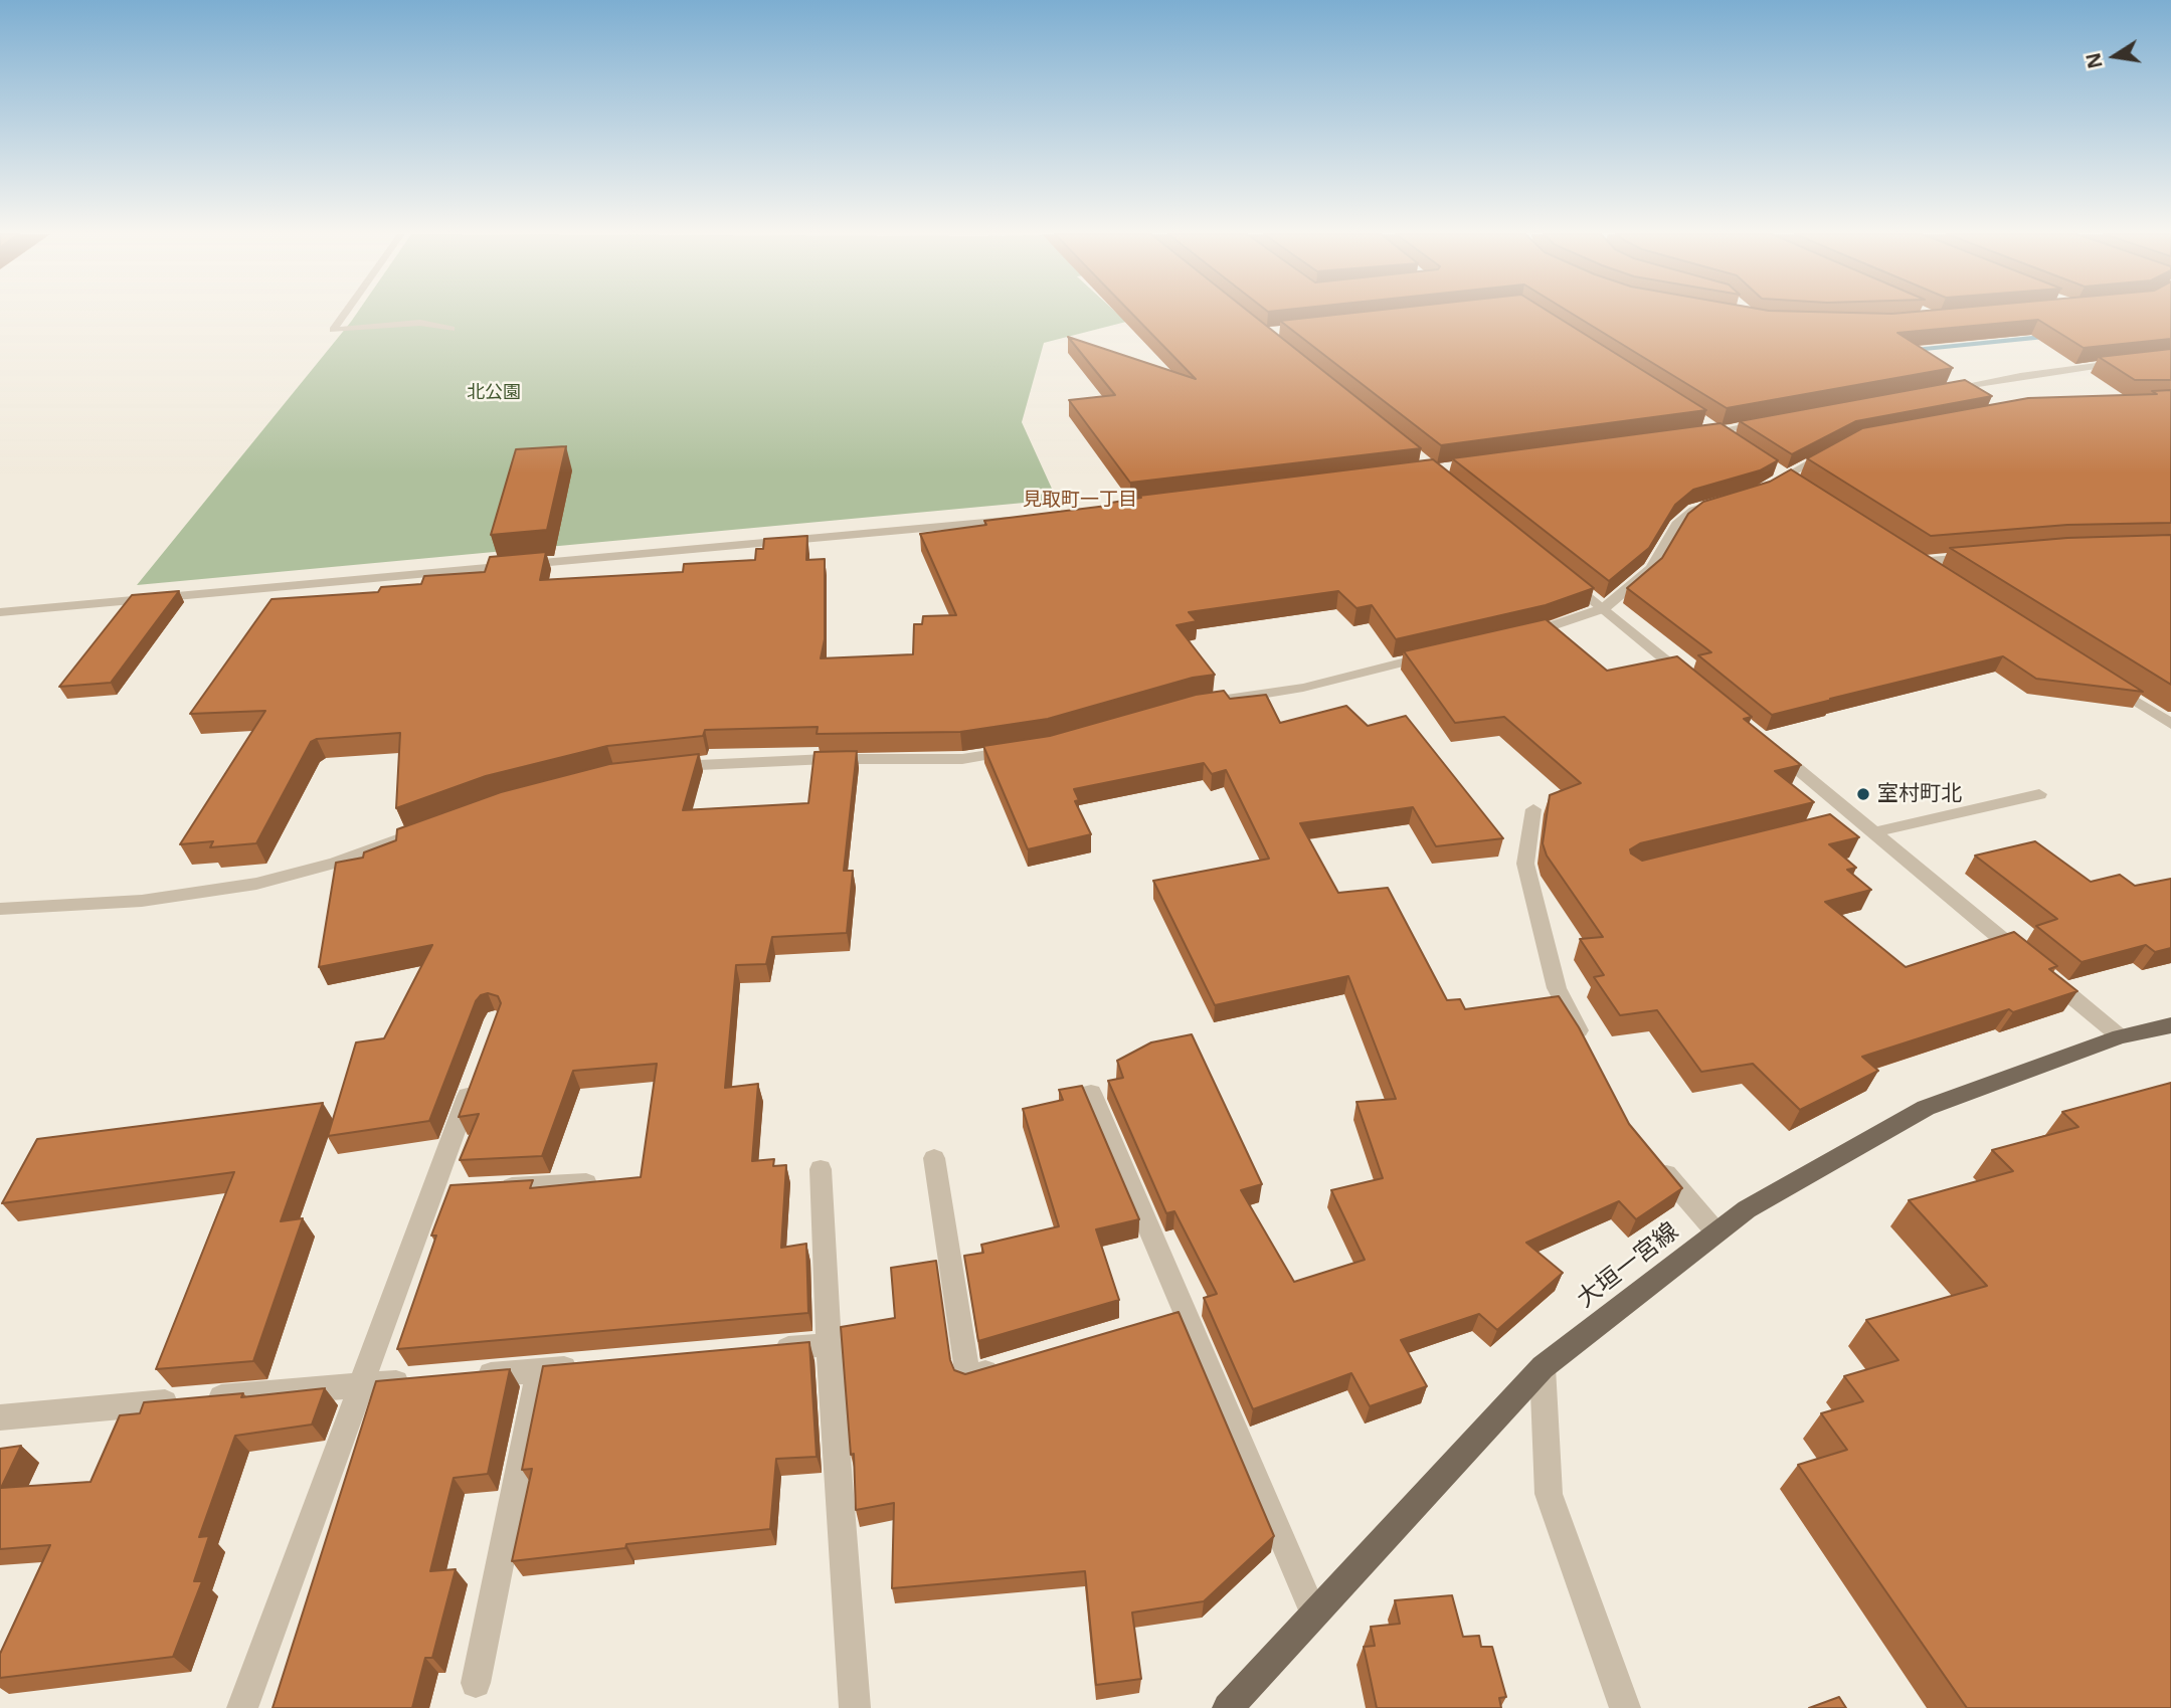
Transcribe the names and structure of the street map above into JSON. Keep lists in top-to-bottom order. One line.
{"streets":{"main road":["大垣一宮線"]},"districts":["見取町一丁目"],"parks":["北公園"],"places":["室村町北"],"north":"left"}
